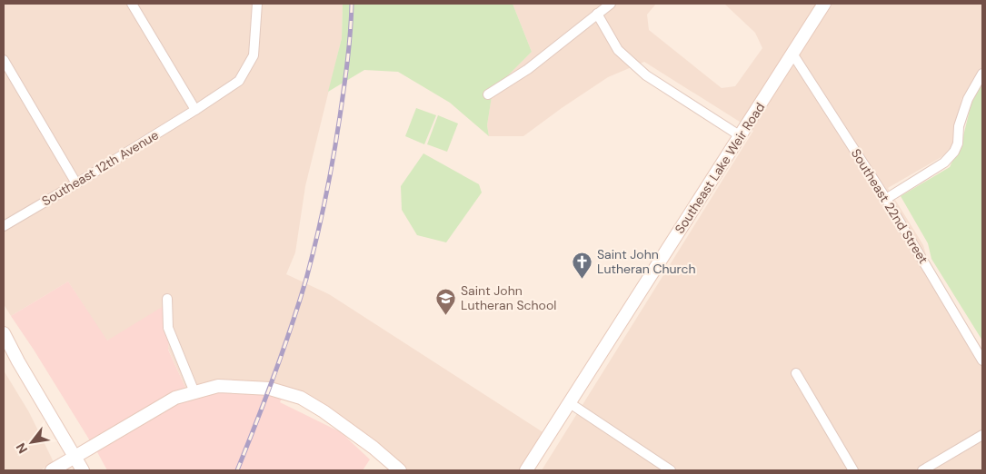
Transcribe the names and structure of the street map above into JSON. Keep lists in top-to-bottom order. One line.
{"streets":{"main road":["Southeast Lake Weir Road"],"street":["Southeast 12th Avenue","Southeast 22nd Street"]},"crossings":[["Southeast Lake Weir Road","Southeast 22nd Street"]],"places":{"church":["Saint John Lutheran Church"],"school or university":["Saint John Lutheran School"]},"north":"bottom left"}
